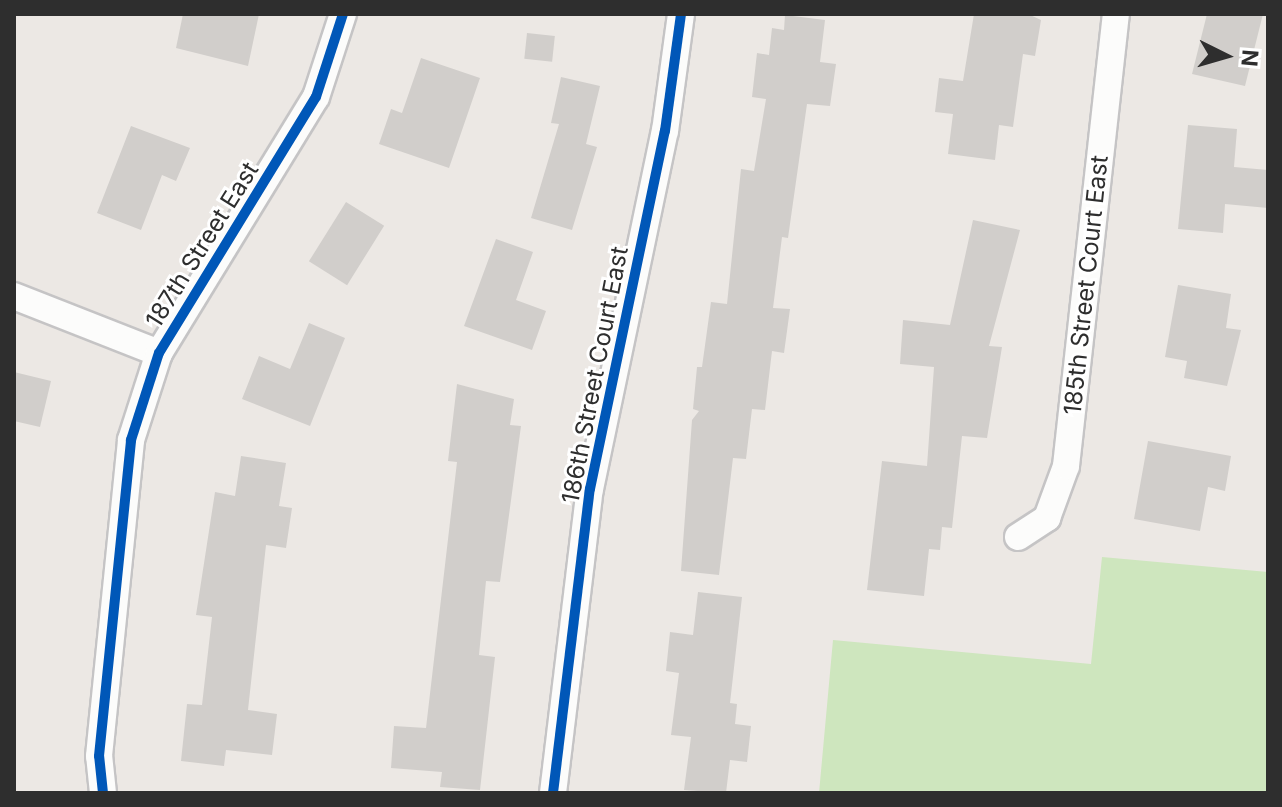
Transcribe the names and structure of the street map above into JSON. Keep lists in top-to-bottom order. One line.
{"streets":{"street":["187th Street East","185th Street Court East","186th Street Court East"]},"north":"right"}
